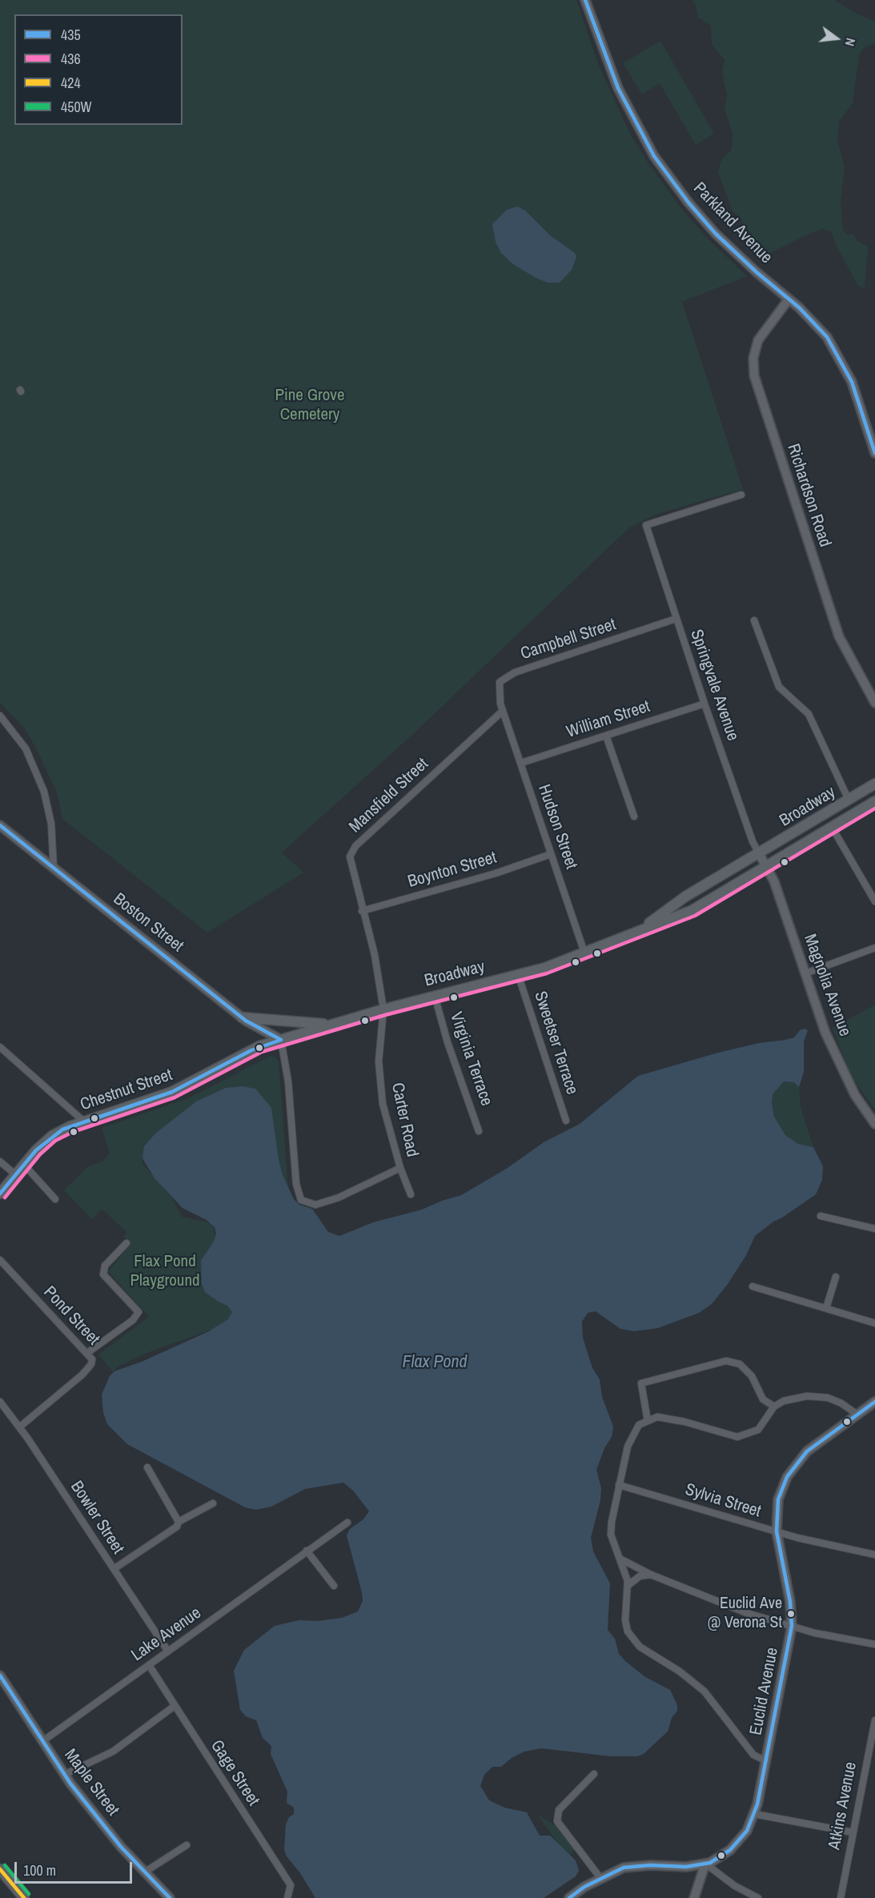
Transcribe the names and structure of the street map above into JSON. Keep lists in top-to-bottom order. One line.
{"streets":{"main road":["Broadway","Chestnut Street"],"street":["Parkland Avenue","Richardson Road","Campbell Street","Springvale Avenue","William Street","Mansfield Street","Hudson Street","Boynton Street","Boston Street","Magnolia Avenue","Sweetser Terrace","Virginia Terrace","Carter Road","Pond Street","Sylvia Street","Bowler Street","Lake Avenue","Euclid Avenue","Gage Street","Maple Street","Atkins Avenue"]},"crossings":[["Parkland Avenue","Richardson Road"],["Campbell Street","Springvale Avenue"],["Campbell Street","Mansfield Street"],["Campbell Street","Hudson Street"],["Springvale Avenue","William Street"],["Springvale Avenue","Broadway"],["Springvale Avenue","Magnolia Avenue"],["William Street","Hudson Street"],["Mansfield Street","Broadway"],["Mansfield Street","Hudson Street"],["Mansfield Street","Boynton Street"],["Mansfield Street","Carter Road"],["Broadway","Hudson Street"],["Broadway","Boston Street"],["Broadway","Magnolia Avenue"],["Broadway","Sweetser Terrace"],["Broadway","Virginia Terrace"],["Broadway","Chestnut Street"],["Broadway","Carter Road"],["Hudson Street","Boynton Street"],["Boston Street","Chestnut Street"],["Boston Street","Carter Road"],["Chestnut Street","Carter Road"],["Pond Street","Bowler Street"],["Sylvia Street","Euclid Avenue"],["Bowler Street","Lake Avenue"],["Lake Avenue","Gage Street"],["Lake Avenue","Maple Street"]],"water":["Flax Pond"],"parks":["Pine Grove Cemetery","Flax Pond Playground"],"places":["Euclid Ave @ Verona St"],"lines":["transit line 435","transit line 436","transit line 450W","transit line 424"],"legend":["435","436","424","450W"],"scale_bar":"100 m","north":"right"}
